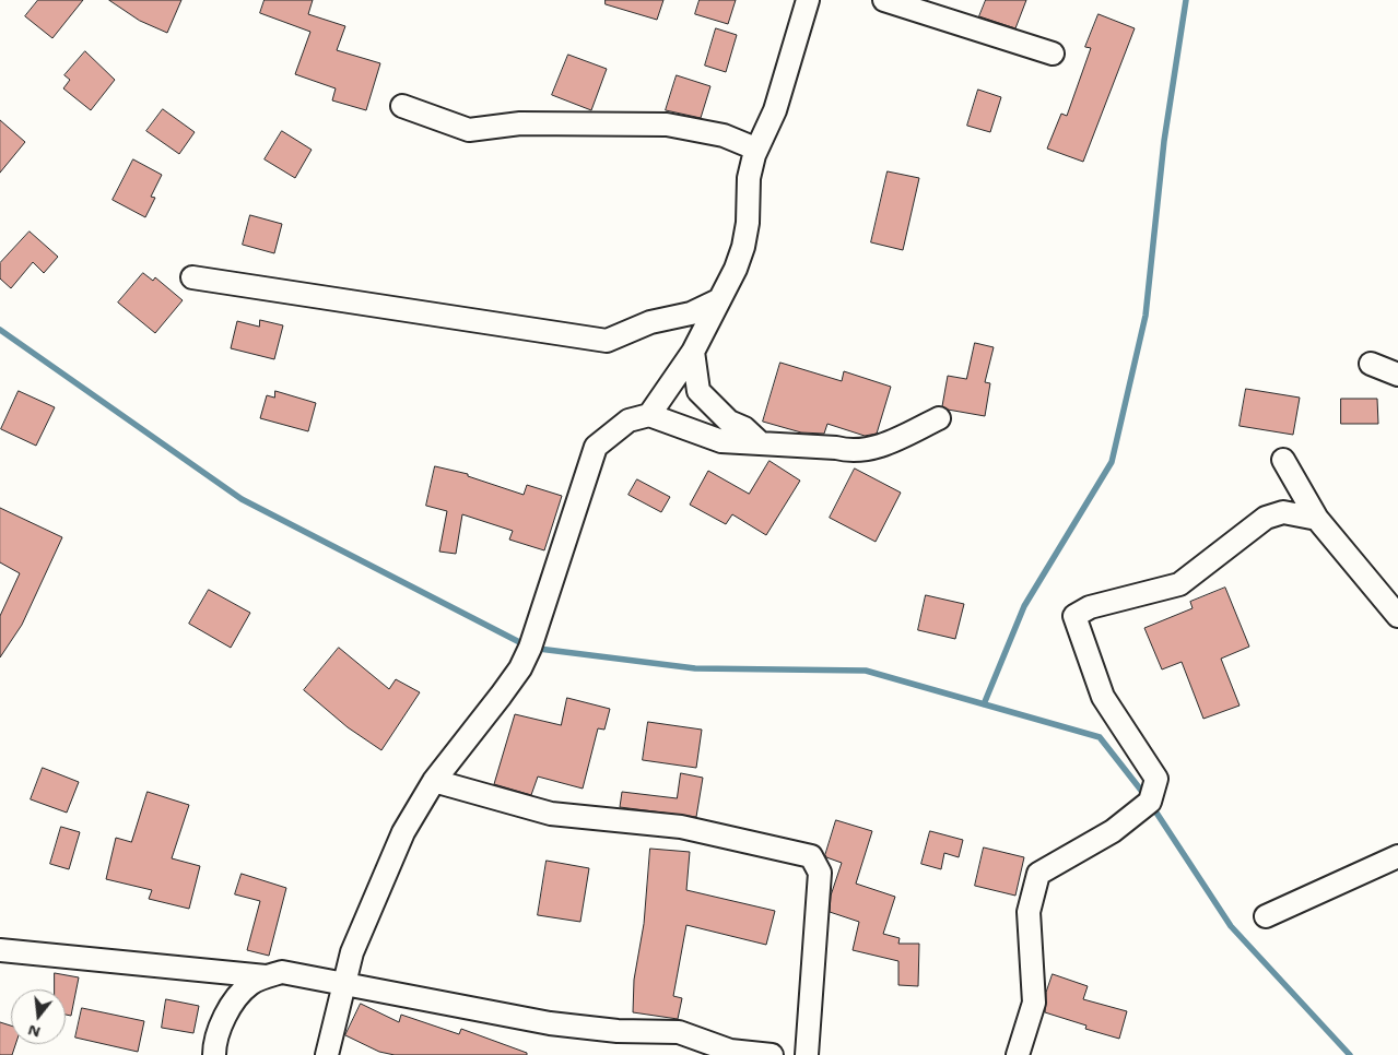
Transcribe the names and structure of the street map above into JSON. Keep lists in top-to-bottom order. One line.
{"north":"bottom"}
